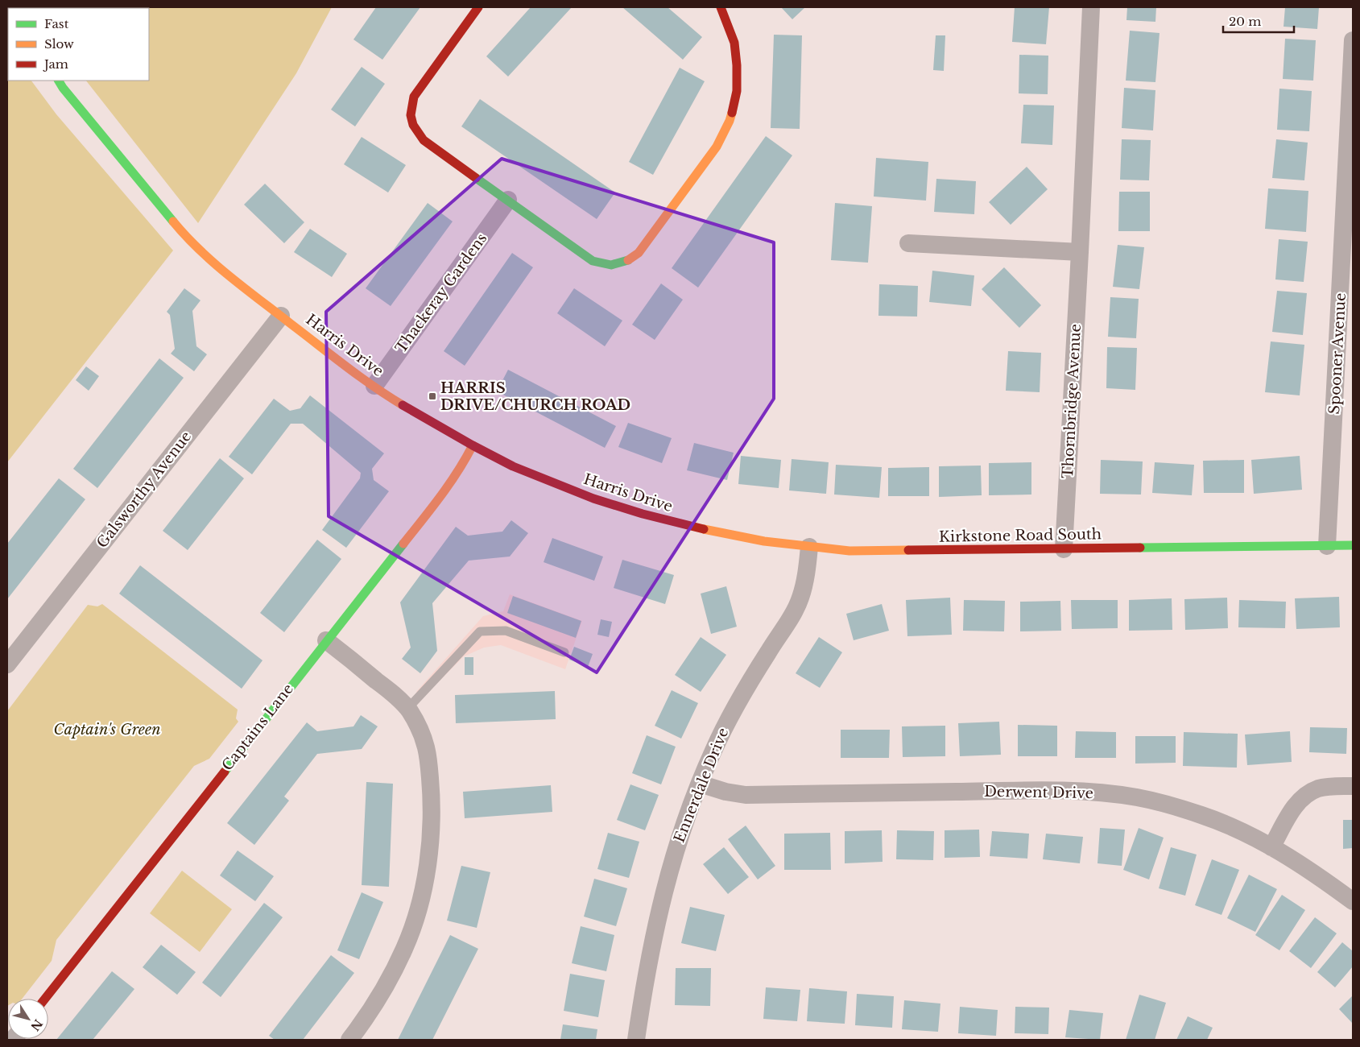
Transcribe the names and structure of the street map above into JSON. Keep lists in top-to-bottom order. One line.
{"streets":{"street":["Thackeray Gardens","Harris Drive","Spooner Avenue","Thornbridge Avenue","Galsworthy Avenue","Kirkstone Road South","Captains Lane","Ennerdale Drive","Derwent Drive"]},"crossings":[["Thackeray Gardens","Harris Drive"],["Harris Drive","Galsworthy Avenue"],["Harris Drive","Kirkstone Road South"],["Harris Drive","Captains Lane"],["Spooner Avenue","Kirkstone Road South"],["Thornbridge Avenue","Kirkstone Road South"],["Kirkstone Road South","Ennerdale Drive"],["Ennerdale Drive","Derwent Drive"]],"parks":["Captain's Green"],"places":{"transit":["HARRIS DRIVE/CHURCH ROAD"]},"legend":["Fast","Slow","Jam"],"scale_bar":"20 m","north":"bottom right"}
